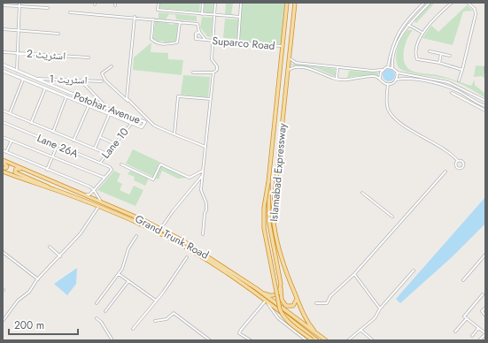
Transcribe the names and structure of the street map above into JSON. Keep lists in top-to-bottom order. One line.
{"streets":{"highway":["Islamabad Expressway","Grand Trunk Road"],"street":["Suparco Road","اسٹریٹ 2","اسٹریٹ 1","Potohar Avenue","Lane 10","Lane 26A"]},"crossings":[["Suparco Road","Islamabad Expressway"],["اسٹریٹ 1","Potohar Avenue"],["Potohar Avenue","Lane 10"],["Lane 10","Lane 26A"],["Islamabad Expressway","Grand Trunk Road"]],"scale_bar":"200 m"}
